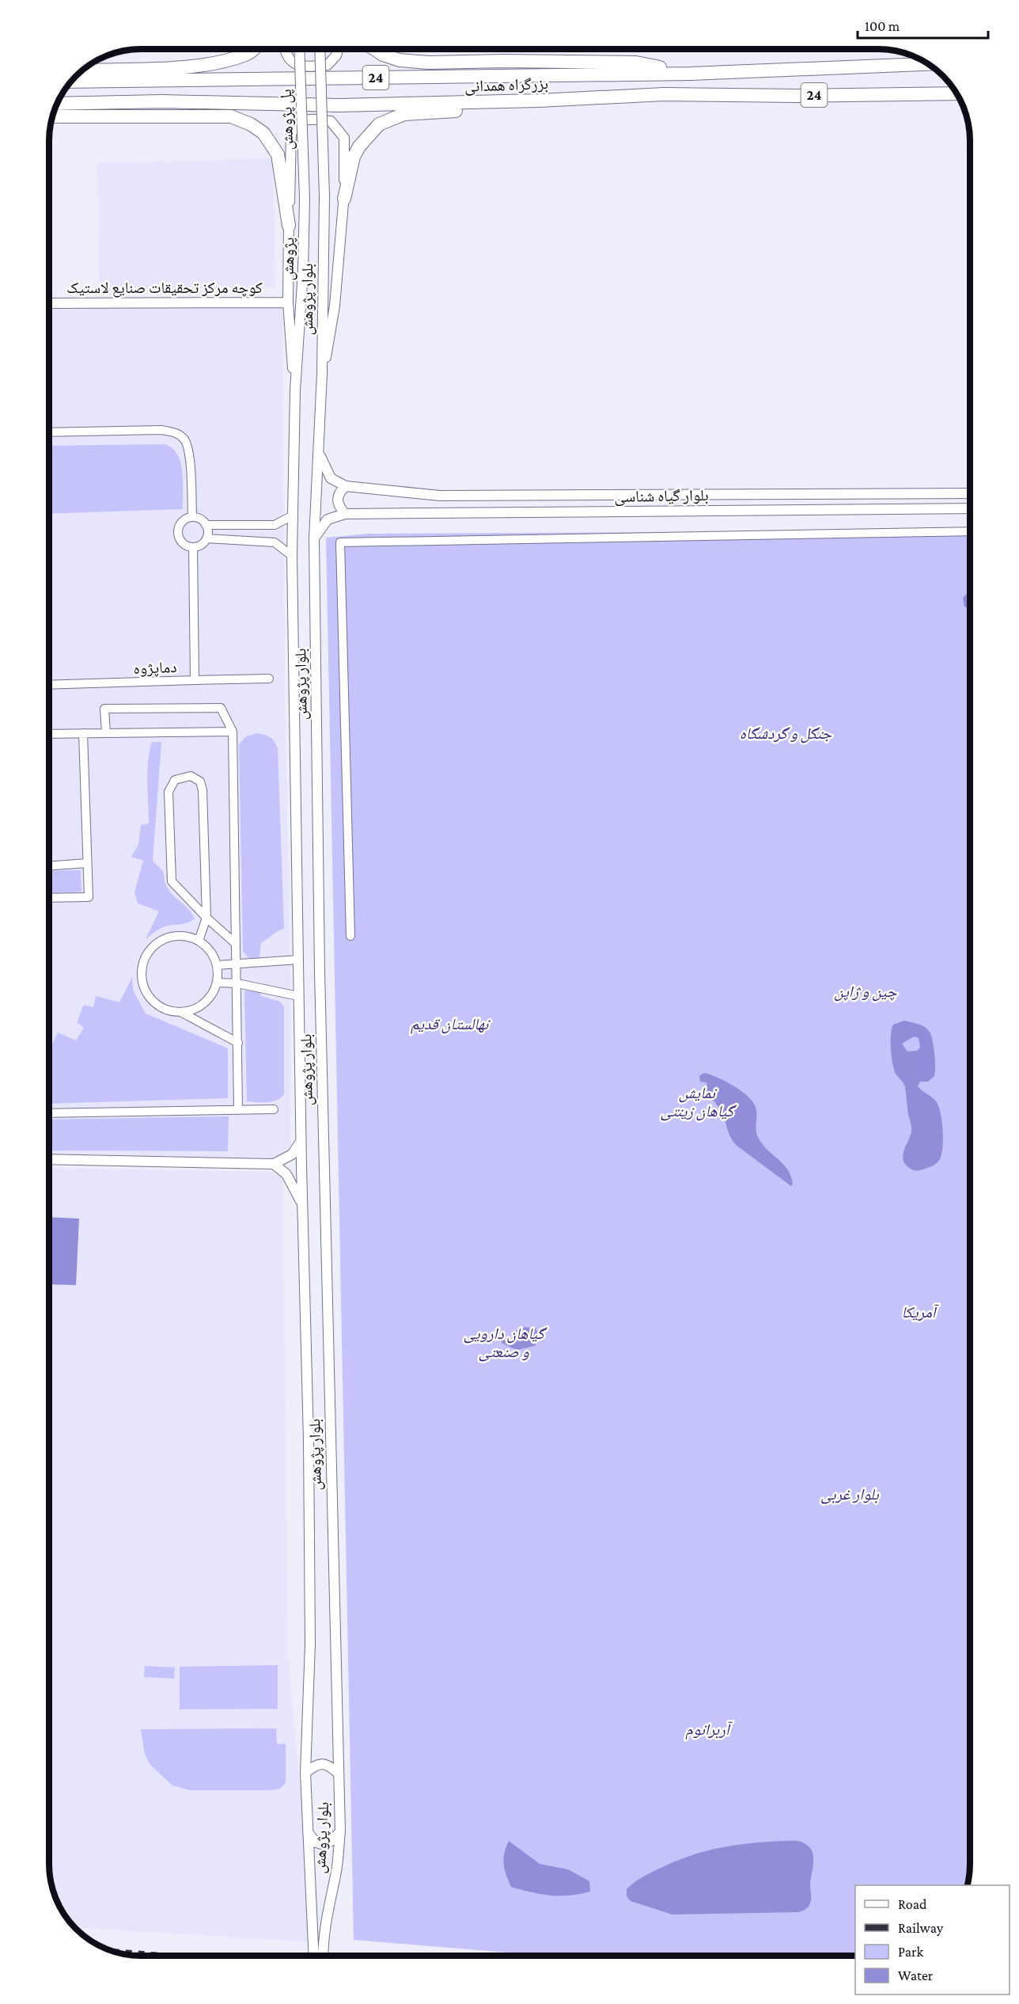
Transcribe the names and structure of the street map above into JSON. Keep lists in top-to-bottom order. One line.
{"streets":{"highway":["24","بزرگراه همدانی"],"street":["پل پژوهش","پژوهش","کوچه مرکز تحقیقات صنایع لاستیک","بلوار پژوهش","بلوار گیاه شناسی","دماپژوه"]},"crossings":[["پل پژوهش","پژوهش"],["پژوهش","بلوار پژوهش"]],"parks":["جنگل و گردشگاه","چین و ژاپن","نهالستان قدیم","نمایش گیاهان زینتی","آمریکا","گیاهان دارویی و صنعتی","بلوار غربی","آربرانوم"],"legend":["Road","Railway","Park","Water"],"scale_bar":"100 m"}
